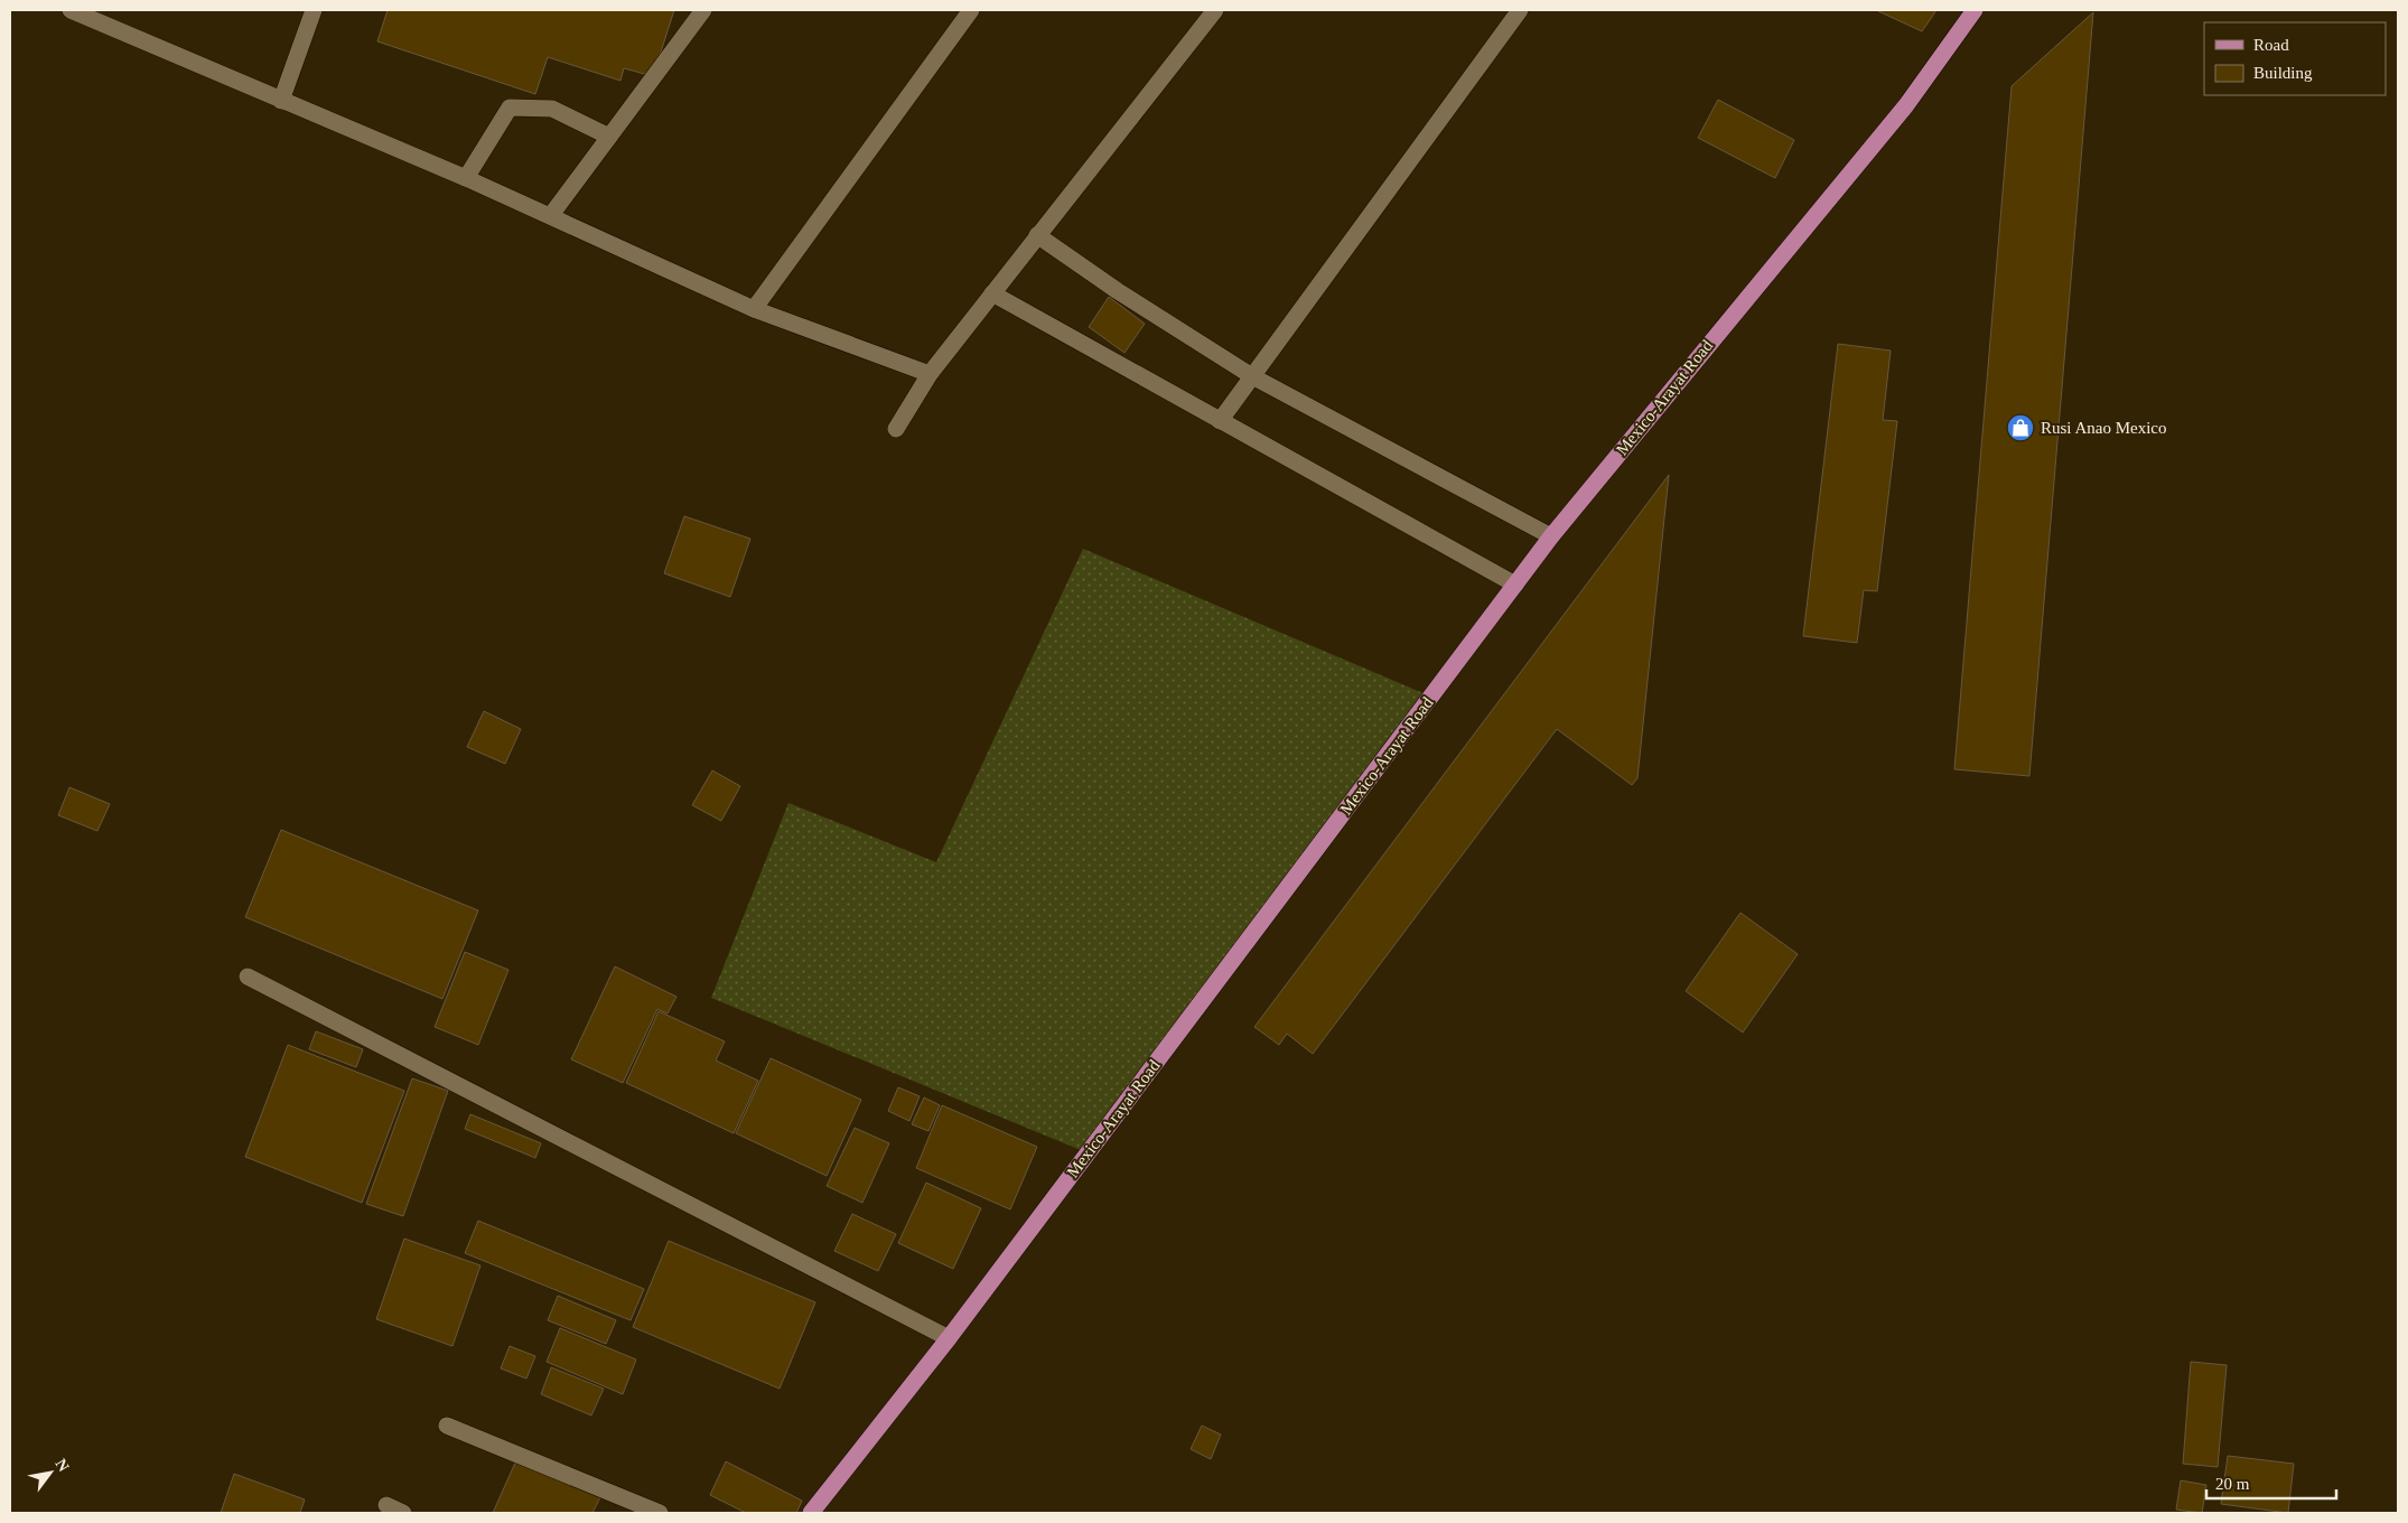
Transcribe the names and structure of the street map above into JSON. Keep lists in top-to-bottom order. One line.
{"streets":{"main road":["Mexico-Arayat Road"]},"places":{"shop":["Rusi Anao Mexico"]},"legend":["Road","Building"],"scale_bar":"20 m","north":"top right"}
